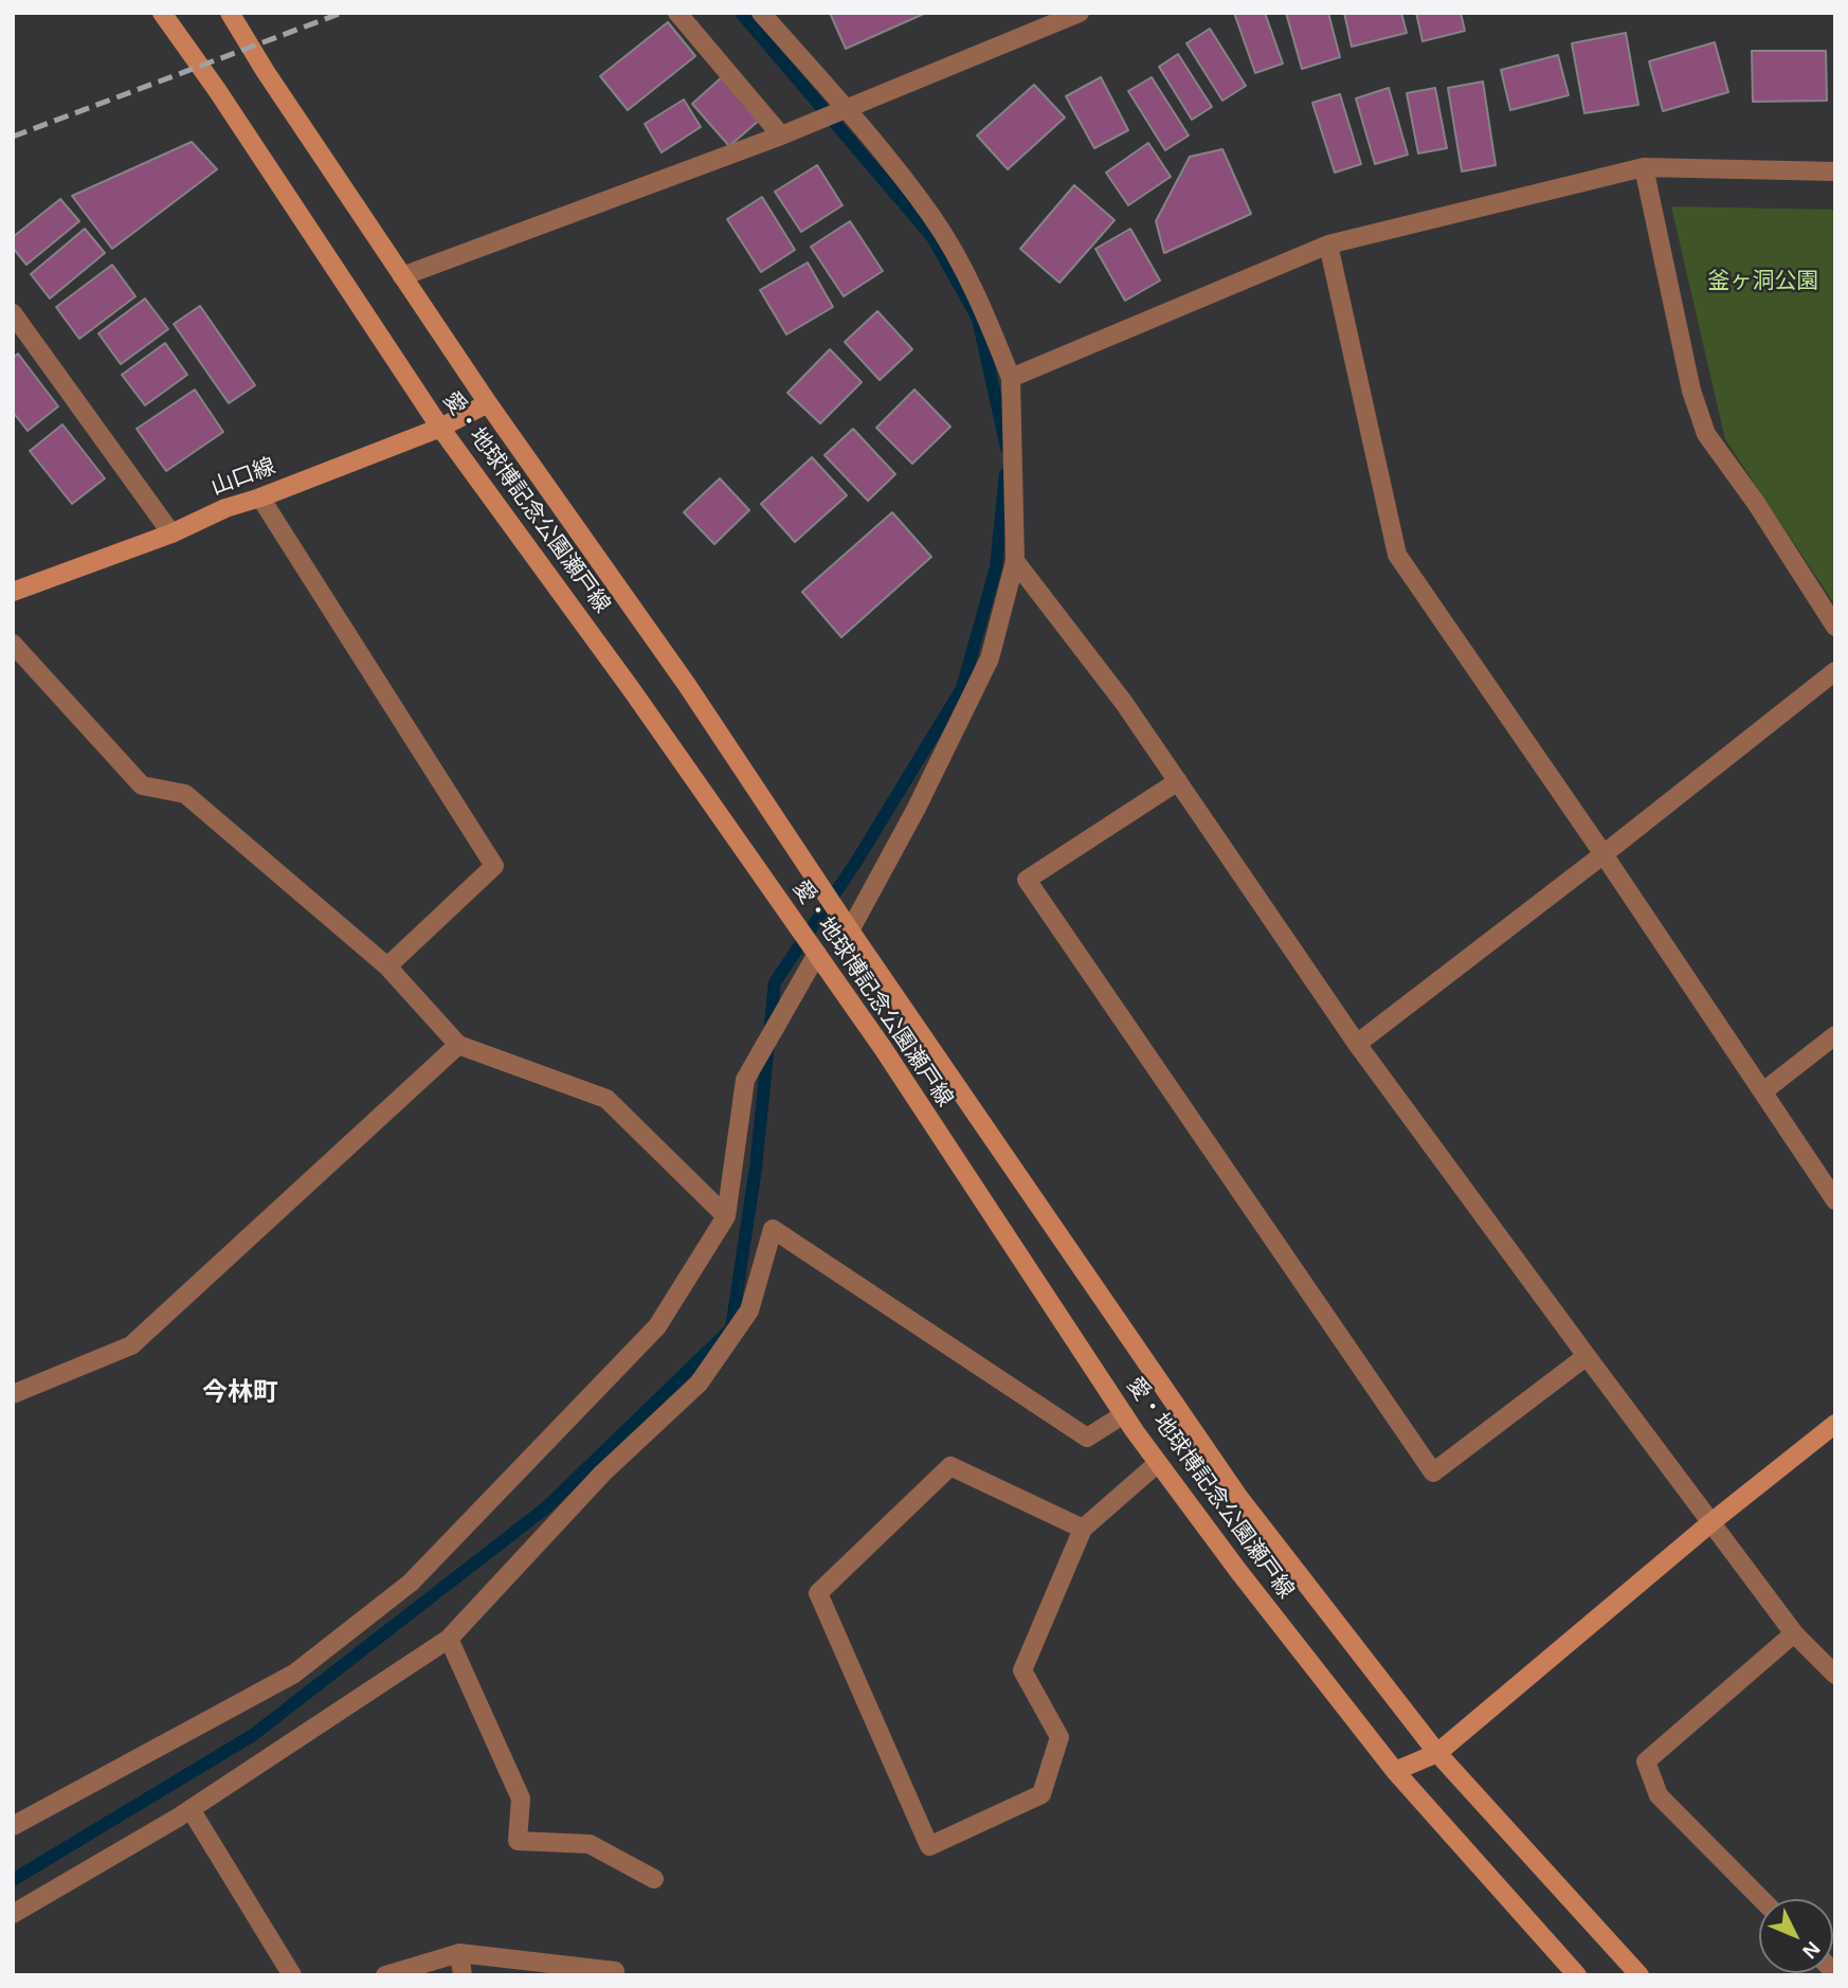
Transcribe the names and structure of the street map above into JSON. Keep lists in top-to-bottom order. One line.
{"streets":{"main road":["山口線","愛・地球博記念公園瀬戸線"]},"crossings":[["山口線","愛・地球博記念公園瀬戸線"]],"districts":["今林町"],"parks":["釜ヶ洞公園"],"north":"bottom right"}
